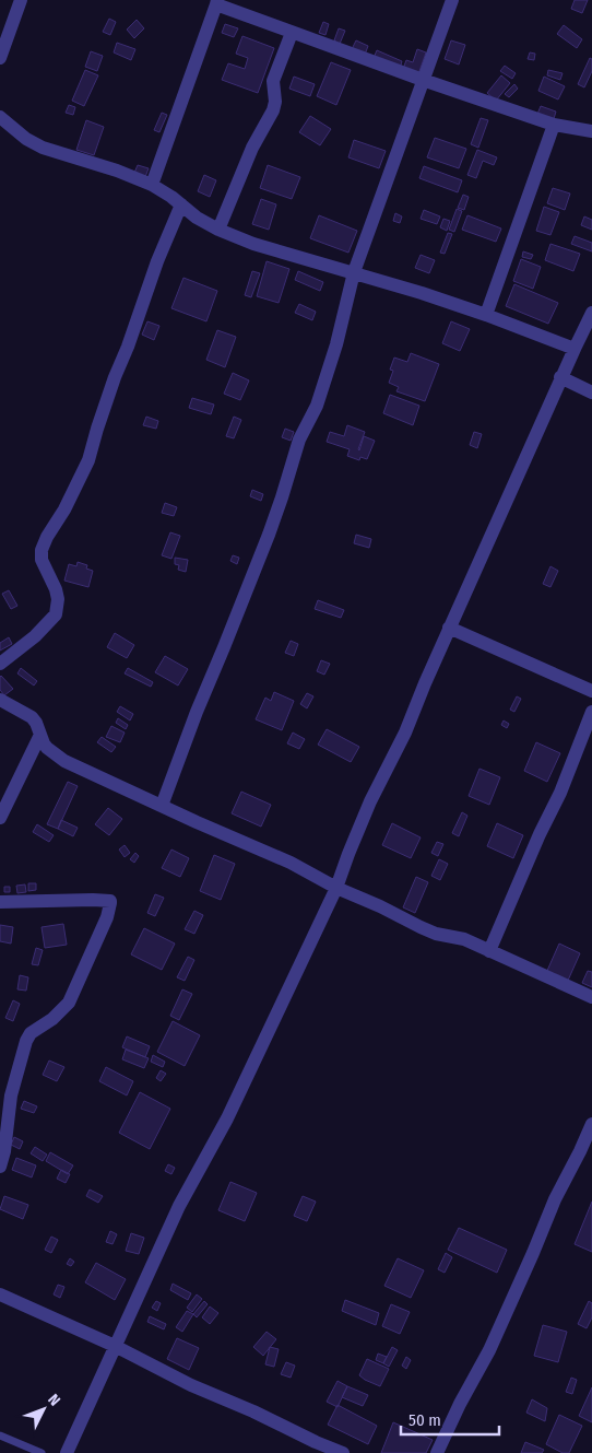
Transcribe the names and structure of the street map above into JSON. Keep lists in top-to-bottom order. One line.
{"scale_bar":"50 m","north":"top right"}
